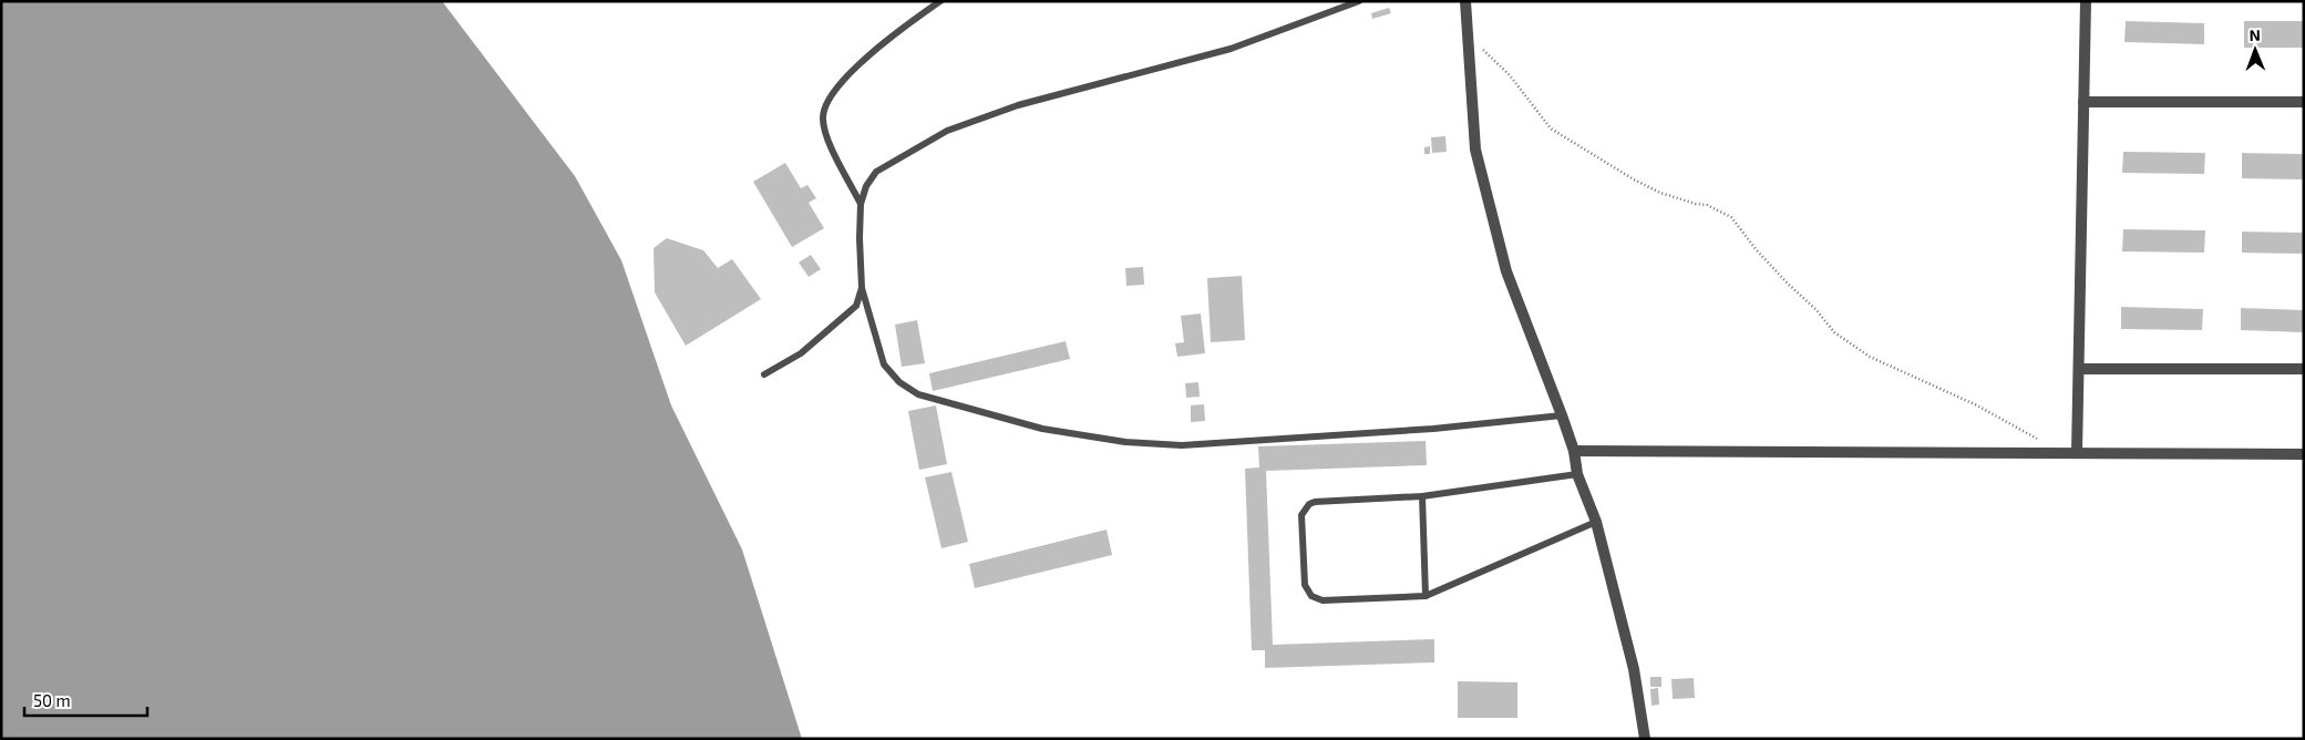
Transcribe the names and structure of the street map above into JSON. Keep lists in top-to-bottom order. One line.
{"scale_bar":"50 m","north":"top"}
